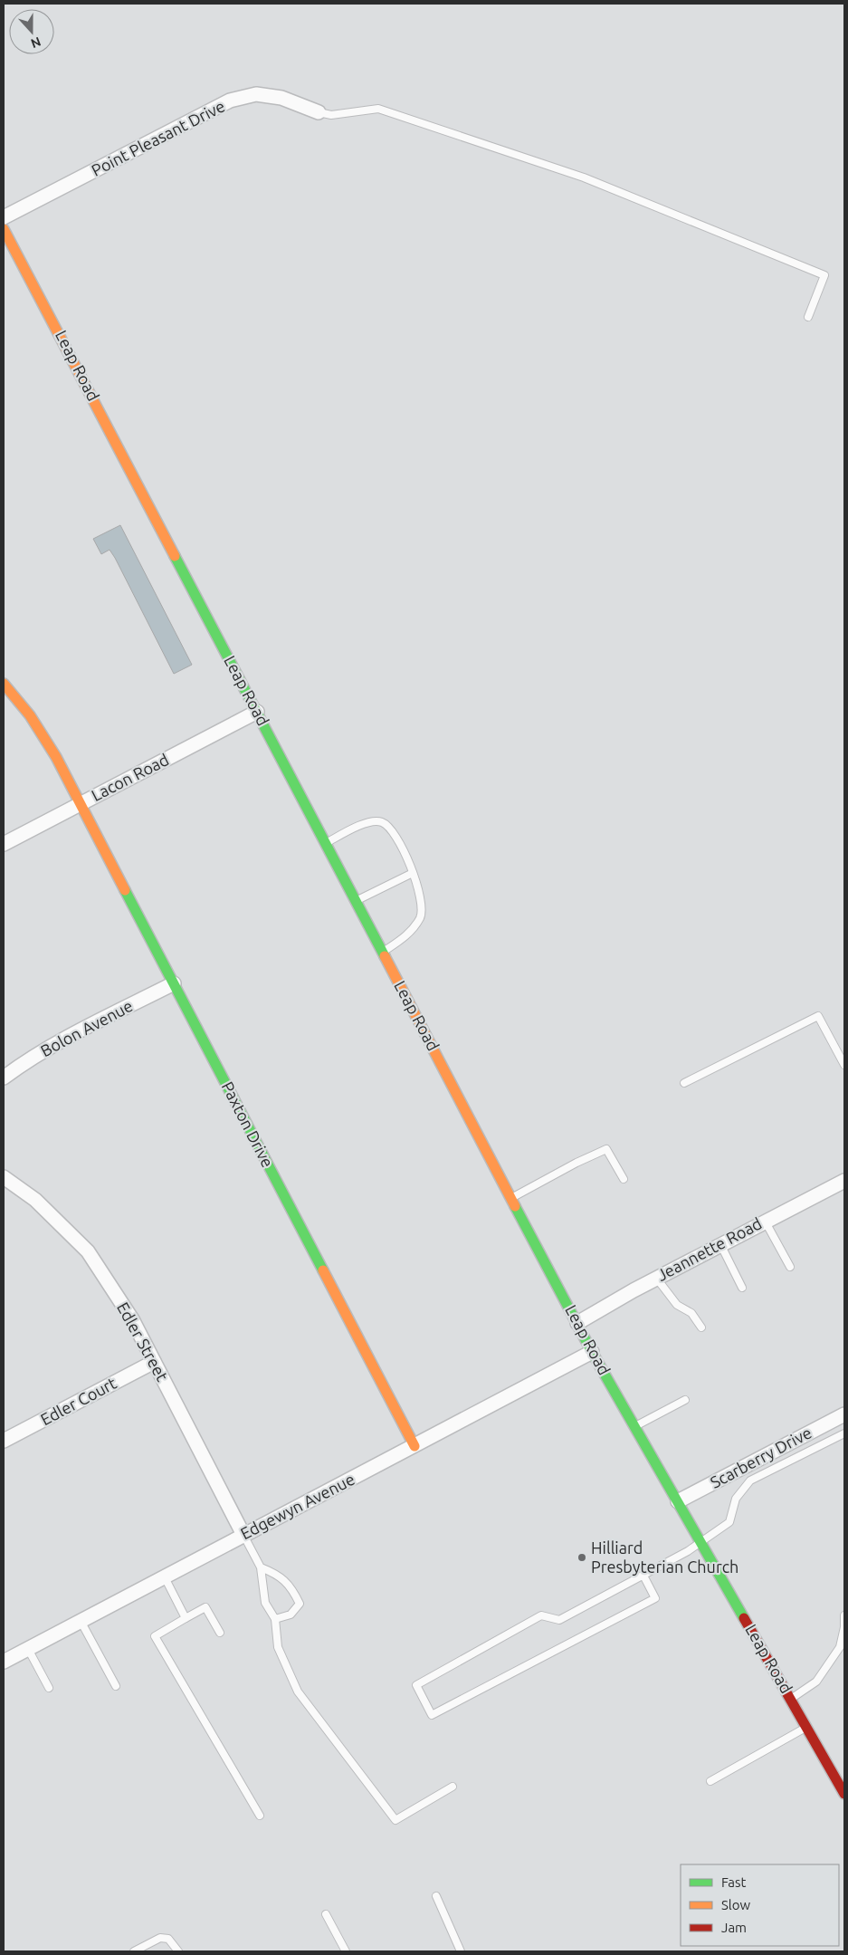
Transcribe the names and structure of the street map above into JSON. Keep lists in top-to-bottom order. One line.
{"streets":{"street":["Point Pleasant Drive","Leap Road","Lacon Road","Bolon Avenue","Paxton Drive","Jeannette Road","Edler Street","Edler Court","Scarberry Drive","Edgewyn Avenue"]},"crossings":[["Leap Road","Lacon Road"],["Leap Road","Jeannette Road"],["Leap Road","Scarberry Drive"],["Leap Road","Edgewyn Avenue"],["Lacon Road","Paxton Drive"],["Bolon Avenue","Paxton Drive"],["Paxton Drive","Edgewyn Avenue"],["Edler Street","Edler Court"],["Edler Street","Edgewyn Avenue"]],"places":["Hilliard Presbyterian Church"],"legend":["Fast","Slow","Jam"],"north":"bottom"}
